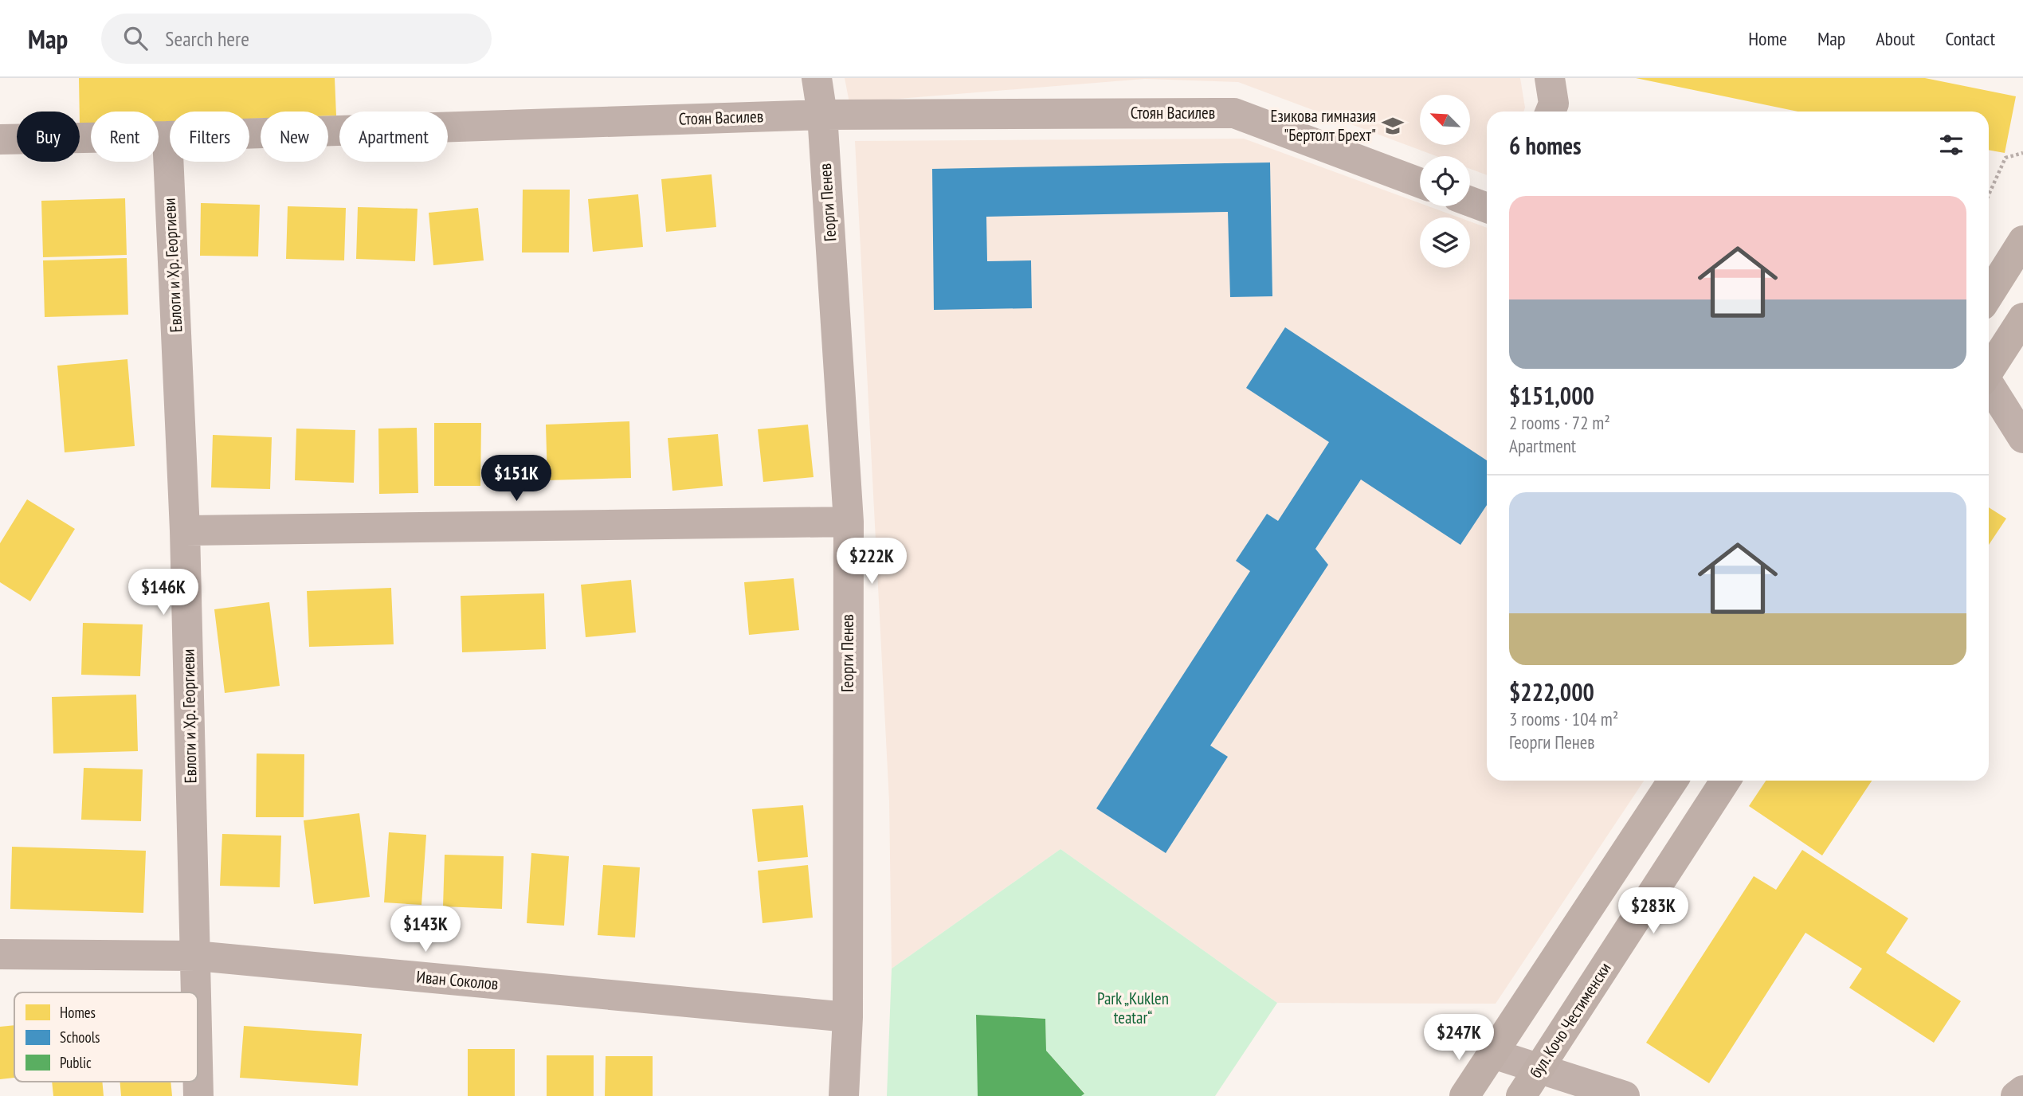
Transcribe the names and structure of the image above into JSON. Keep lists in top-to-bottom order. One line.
{"streets":{"street":["Стоян Василев","Георги Пенев","Евлоги и Хр. Георгиеви","Иван Соколов","бул. Кочо Честименски"]},"crossings":[["Стоян Василев","Георги Пенев"],["Стоян Василев","Евлоги и Хр. Георгиеви"],["Георги Пенев","Иван Соколов"],["Евлоги и Хр. Георгиеви","Иван Соколов"]],"parks":["Park „Kuklen teatar“"],"places":{"school or university":["Езикова гимназия \"Бертолт Брехт\""]},"legend":["Homes","Schools","Public"],"north":"top left","page":{"header":"Map","search":"Search here","nav":["Home","Map","About","Contact"],"chip":["Buy","Rent","Filters","New","Apartment"],"heading":"6 homes","list":[{"name":"$151,000","note":"2 rooms · 72 m² · Apartment"},{"name":"$222,000","note":"3 rooms · 104 m² · Георги Пенев"}],"price":["$151K","$222K","$146K","$283K","$143K","$247K"]}}
